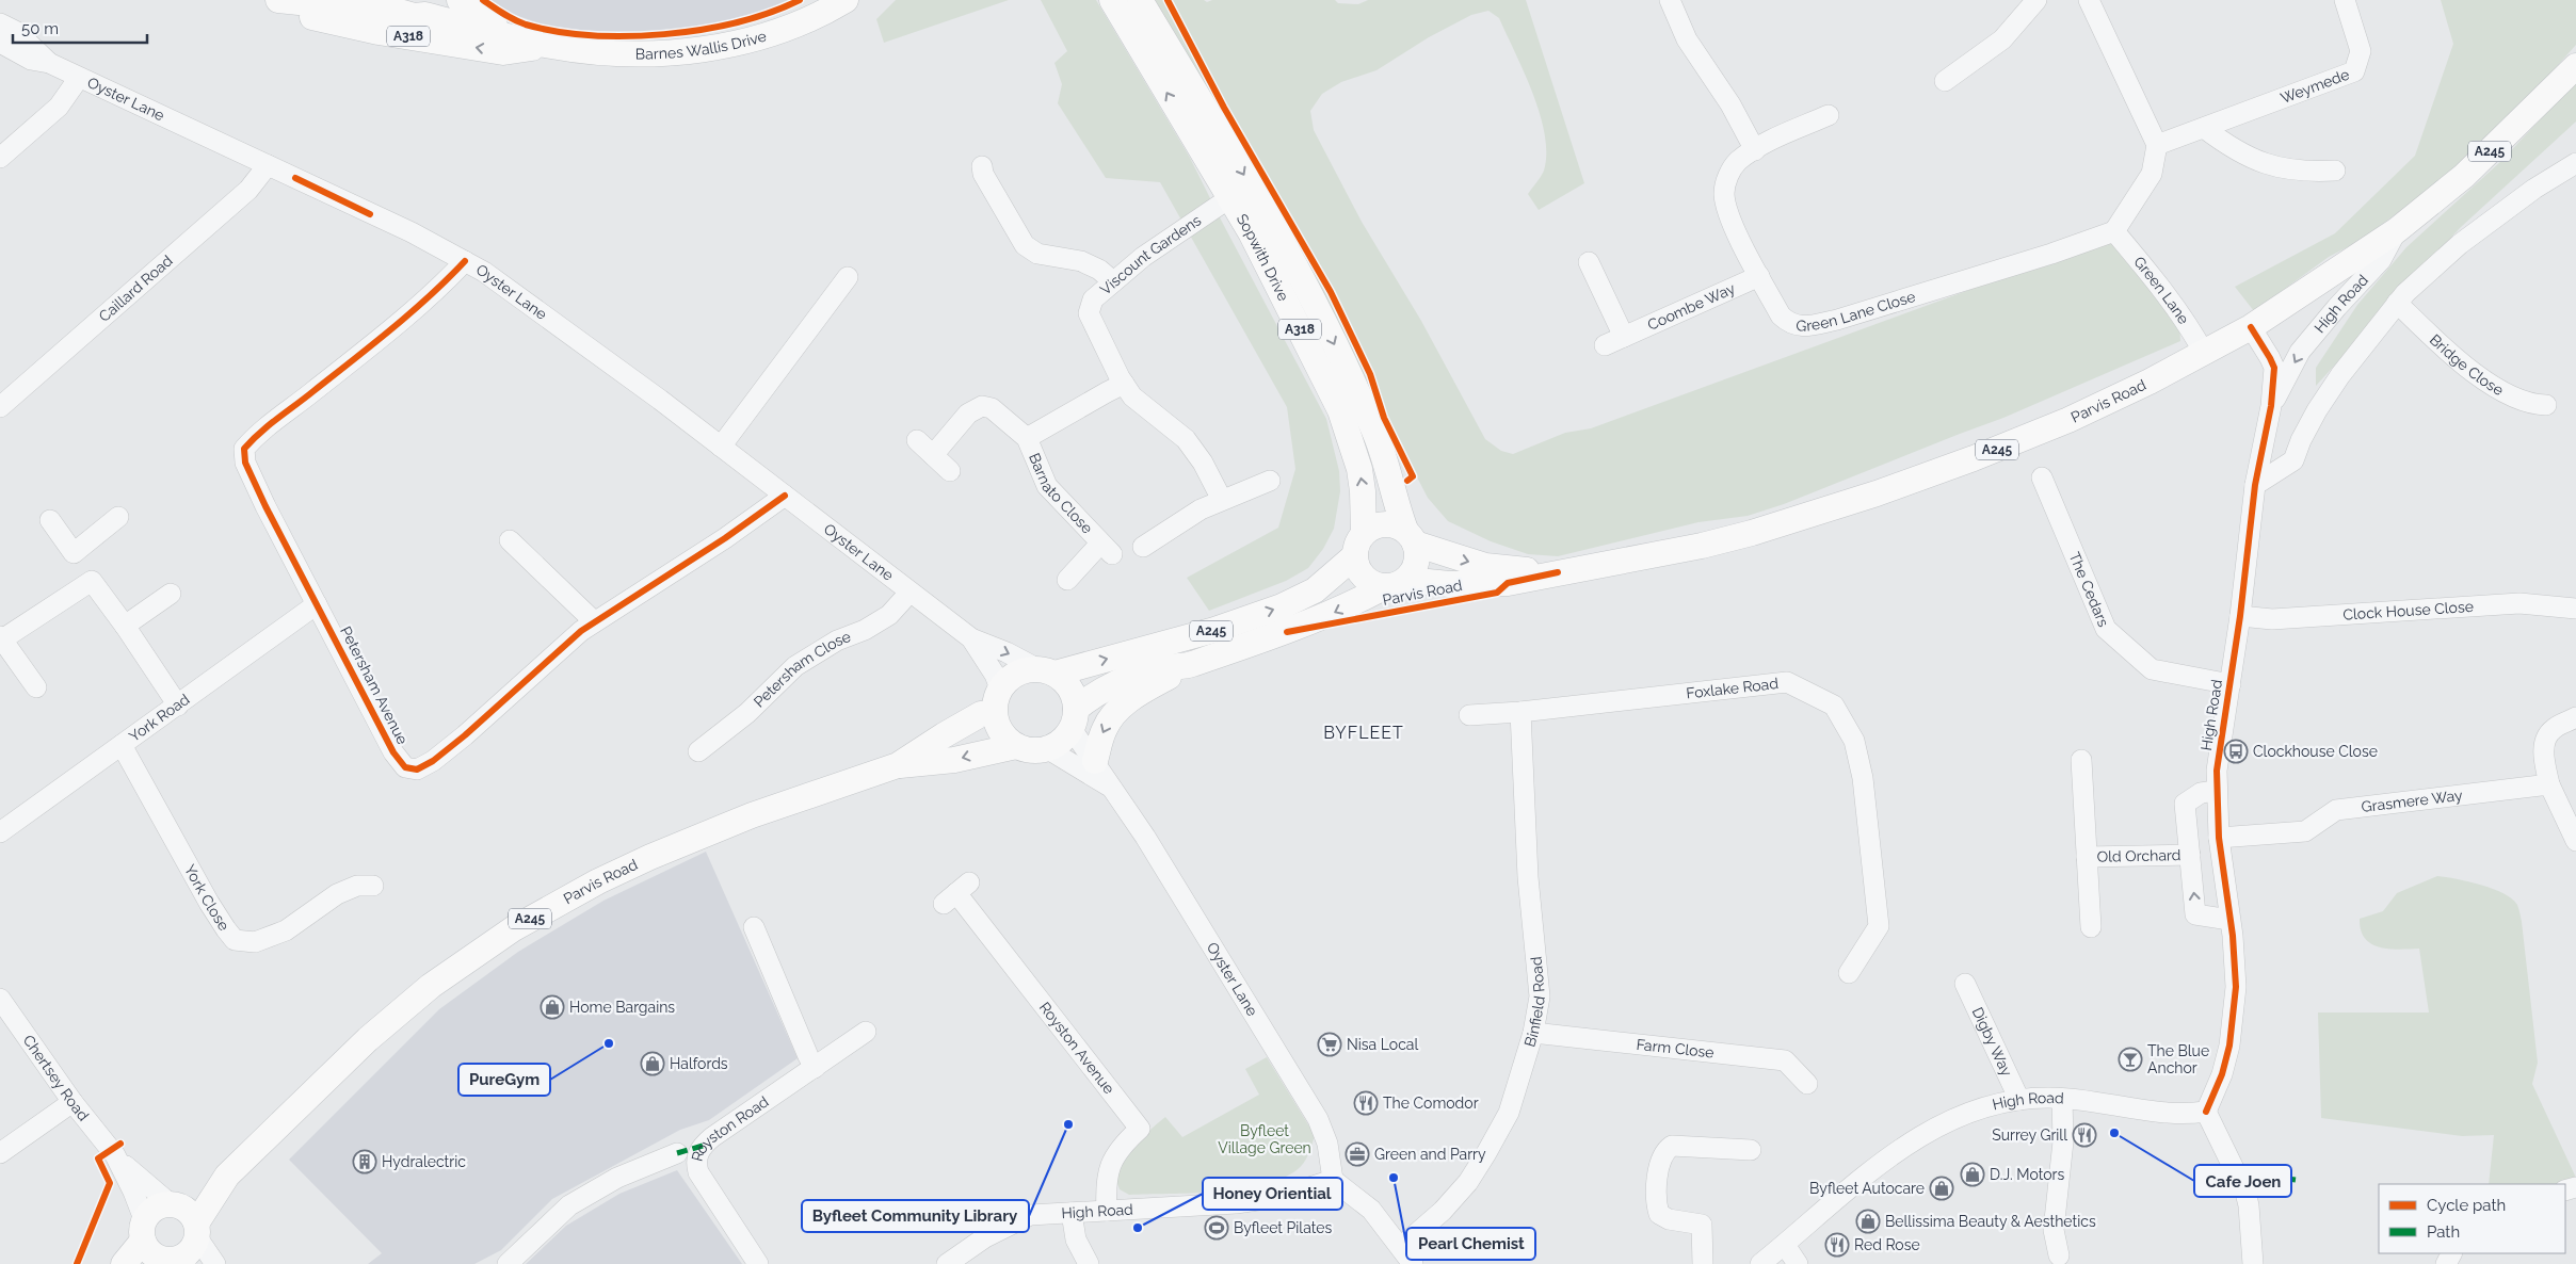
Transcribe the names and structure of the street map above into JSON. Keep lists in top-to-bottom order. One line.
{"streets":{"main road":["A318","Barnes Wallis Drive","A245","Sopwith Drive","Parvis Road"],"street":["Weymede","Oyster Lane","Viscount Gardens","Caillard Road","Green Lane","High Road","Coombe Way","Green Lane Close","Bridge Close","Barnato Close","The Cedars","Clock House Close","Petersham Close","Petersham Avenue","Foxlake Road","York Road","Grasmere Way","Old Orchard","York Close","Binfield Road","Digby Way","Royston Avenue","Farm Close","Chertsey Road","Royston Road"]},"crossings":[["Oyster Lane","A245"],["Oyster Lane","Caillard Road"],["Oyster Lane","High Road"],["Oyster Lane","Parvis Road"],["Oyster Lane","Petersham Close"],["Oyster Lane","Petersham Avenue"],["A245","Sopwith Drive"],["A245","Parvis Road"],["Viscount Gardens","Sopwith Drive"],["Viscount Gardens","Barnato Close"],["Sopwith Drive","Parvis Road"],["Green Lane","Green Lane Close"],["Green Lane","Parvis Road"],["High Road","Parvis Road"],["High Road","The Cedars"],["High Road","Clock House Close"],["High Road","Grasmere Way"],["High Road","Digby Way"],["High Road","Royston Avenue"],["Coombe Way","Green Lane Close"],["Parvis Road","Chertsey Road"],["Petersham Avenue","York Road"],["Foxlake Road","Binfield Road"],["York Road","York Close"],["Binfield Road","Farm Close"]],"districts":["BYFLEET"],"parks":["Byfleet Village Green"],"places":{"bus stop":["Clockhouse Close"],"shop":["Home Bargains","Halfords","D.J. Motors","Byfleet Autocare","Bellissima Beauty & Aesthetics"],"other":["PureGym","Byfleet Community Library","Cafe Joen","Pearl Chemist","Honey Oriential"],"supermarket":["Nisa Local"],"bar":["The Blue Anchor"],"restaurant":["The Comodor","Surrey Grill","Red Rose"],"office":["Green and Parry"],"building":["Hydralectric"],"sports":["Byfleet Pilates"]},"legend":["Cycle path","Path"],"scale_bar":"50 m"}
